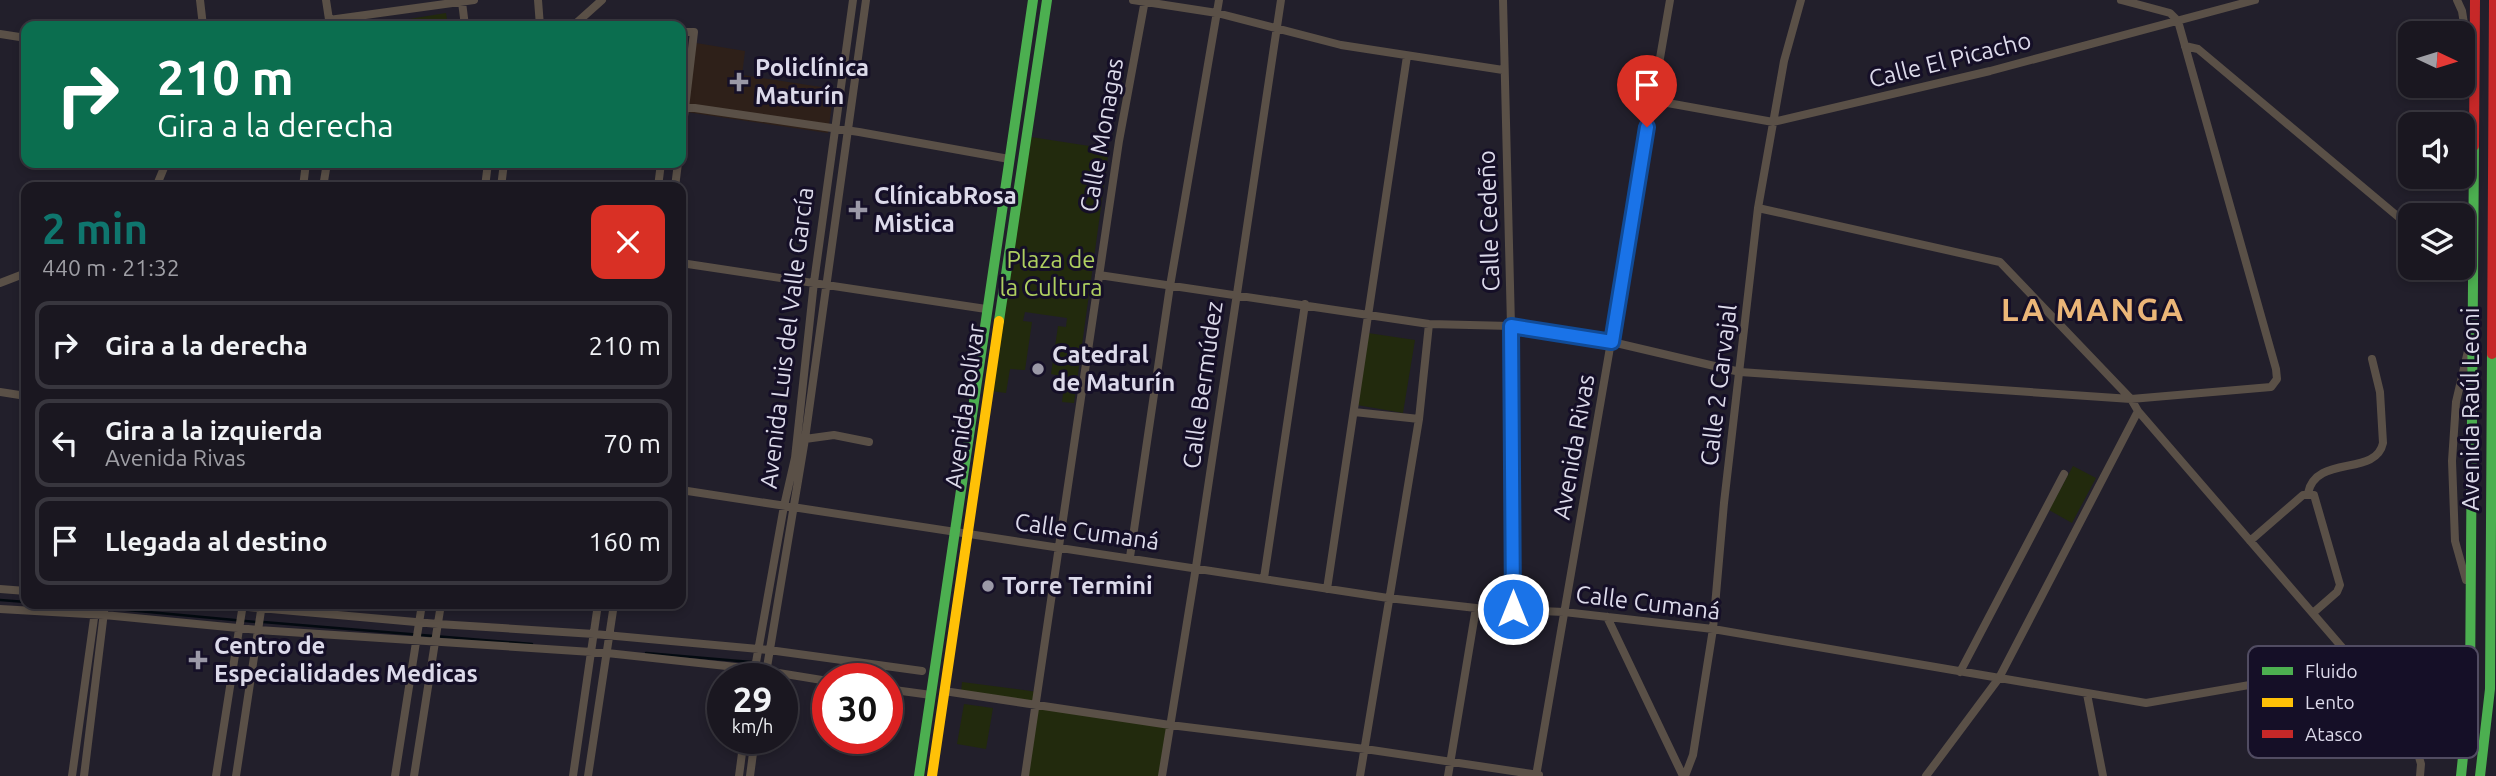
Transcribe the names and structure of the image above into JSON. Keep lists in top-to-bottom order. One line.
{"streets":{"main road":["Avenida Bolívar","Avenida Raúl Leoni"],"street":["Calle El Picacho","Calle Monagas","Calle Cedeño","Avenida Luis del Valle García","Calle Bermúdez","Calle 2 Carvajal","Avenida Rivas","Calle Cumaná"]},"crossings":[["Calle El Picacho","Calle 2 Carvajal"],["Calle El Picacho","Avenida Rivas"],["Calle Monagas","Calle Cumaná"],["Calle Cedeño","Calle Cumaná"],["Avenida Luis del Valle García","Calle Cumaná"],["Calle Bermúdez","Calle Cumaná"],["Calle 2 Carvajal","Calle Cumaná"],["Avenida Bolívar","Calle Cumaná"],["Avenida Rivas","Calle Cumaná"]],"districts":["LA MANGA"],"parks":["Plaza de la Cultura"],"places":{"health":["Policlínica Maturín","ClínicabRosa Mistica","Centro de Especialidades Medicas"],"other":["Catedral de Maturín","Torre Termini"]},"legend":["Fluido","Lento","Atasco"],"north":"right","page":{"turn":["210 m","Gira a la derecha"],"heading":["2 min","440 m · 21:32"],"list":[{"name":"Gira a la derecha","value":"210 m"},{"name":"Gira a la izquierda","note":"Avenida Rivas","value":"70 m"},{"name":"Llegada al destino","value":"160 m"}],"speed":"29 km/h","limit":"30"}}
